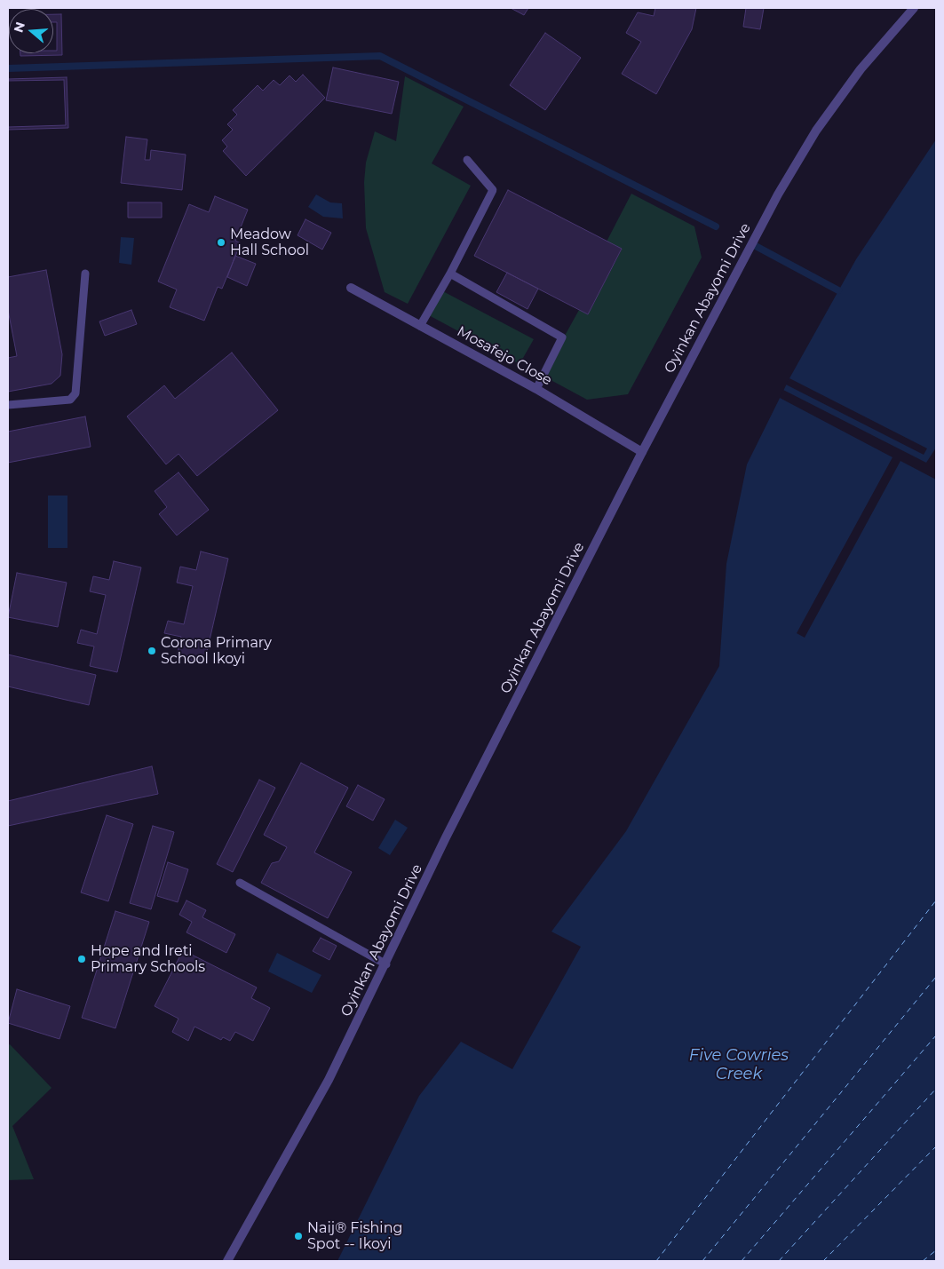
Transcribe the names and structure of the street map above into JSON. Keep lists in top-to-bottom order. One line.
{"streets":{"street":["Oyinkan Abayomi Drive","Mosafejo Close"]},"crossings":[["Oyinkan Abayomi Drive","Mosafejo Close"]],"water":["Five Cowries Creek"],"places":["Meadow Hall School","Corona Primary School Ikoyi","Hope and Ireti Primary Schools","Naij® Fishing Spot -- Ikoyi"],"north":"left"}
